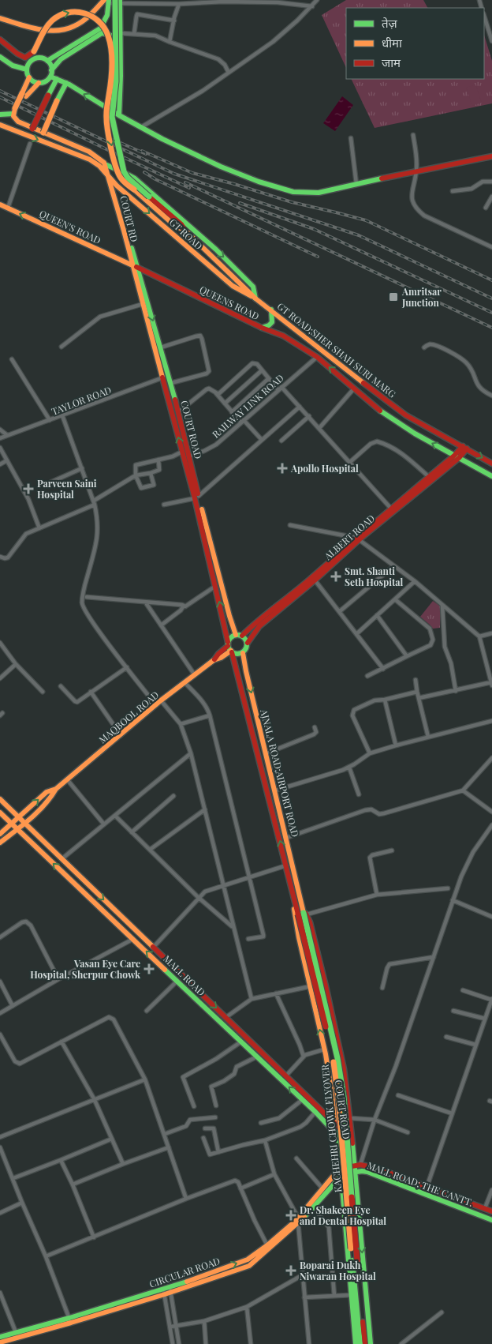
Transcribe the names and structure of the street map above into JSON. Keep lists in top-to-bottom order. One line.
{"streets":{"main road":["COURT RD","QUEEN'S ROAD","GT ROAD","QUEENS ROAD","GT ROAD;SHER SHAH SURI MARG","COURT ROAD","ALBERT ROAD","MAQBOOL ROAD","AJNALA ROAD;AIRPORT ROAD","MALL ROAD","KACHEHRI CHOWK FLYOVER","MALL ROAD; THE CANTT.","CIRCULAR ROAD"],"street":["TAYLOR ROAD","RAILWAY LINK ROAD"]},"crossings":[["COURT RD","QUEEN'S ROAD"],["COURT RD","GT ROAD"],["COURT RD","QUEENS ROAD"],["COURT RD","COURT ROAD"],["QUEEN'S ROAD","QUEENS ROAD"],["QUEEN'S ROAD","COURT ROAD"],["GT ROAD","GT ROAD;SHER SHAH SURI MARG"],["QUEENS ROAD","GT ROAD;SHER SHAH SURI MARG"],["QUEENS ROAD","RAILWAY LINK ROAD"],["QUEENS ROAD","COURT ROAD"],["GT ROAD;SHER SHAH SURI MARG","RAILWAY LINK ROAD"],["GT ROAD;SHER SHAH SURI MARG","ALBERT ROAD"],["TAYLOR ROAD","COURT ROAD"],["RAILWAY LINK ROAD","COURT ROAD"],["COURT ROAD","ALBERT ROAD"],["COURT ROAD","MAQBOOL ROAD"],["COURT ROAD","AJNALA ROAD;AIRPORT ROAD"],["COURT ROAD","MALL ROAD"],["COURT ROAD","KACHEHRI CHOWK FLYOVER"],["COURT ROAD","MALL ROAD; THE CANTT."],["COURT ROAD","CIRCULAR ROAD"],["ALBERT ROAD","MAQBOOL ROAD"],["ALBERT ROAD","AJNALA ROAD;AIRPORT ROAD"],["MAQBOOL ROAD","AJNALA ROAD;AIRPORT ROAD"],["MAQBOOL ROAD","MALL ROAD"],["AJNALA ROAD;AIRPORT ROAD","KACHEHRI CHOWK FLYOVER"],["MALL ROAD; THE CANTT.","CIRCULAR ROAD"]],"one_way":["QUEEN'S ROAD","AJNALA ROAD;AIRPORT ROAD"],"places":{"transit":["Amritsar Junction"],"health":["Apollo Hospital","Parveen Saini Hospital","Smt. Shanti Seth Hospital","Vasan Eye Care Hospital, Sherpur Chowk","Dr. Shakeen Eye and Dental Hospital","Boparai Dukh Niwaran Hospital"]},"legend":["तेज़","धीमा","जाम"]}
